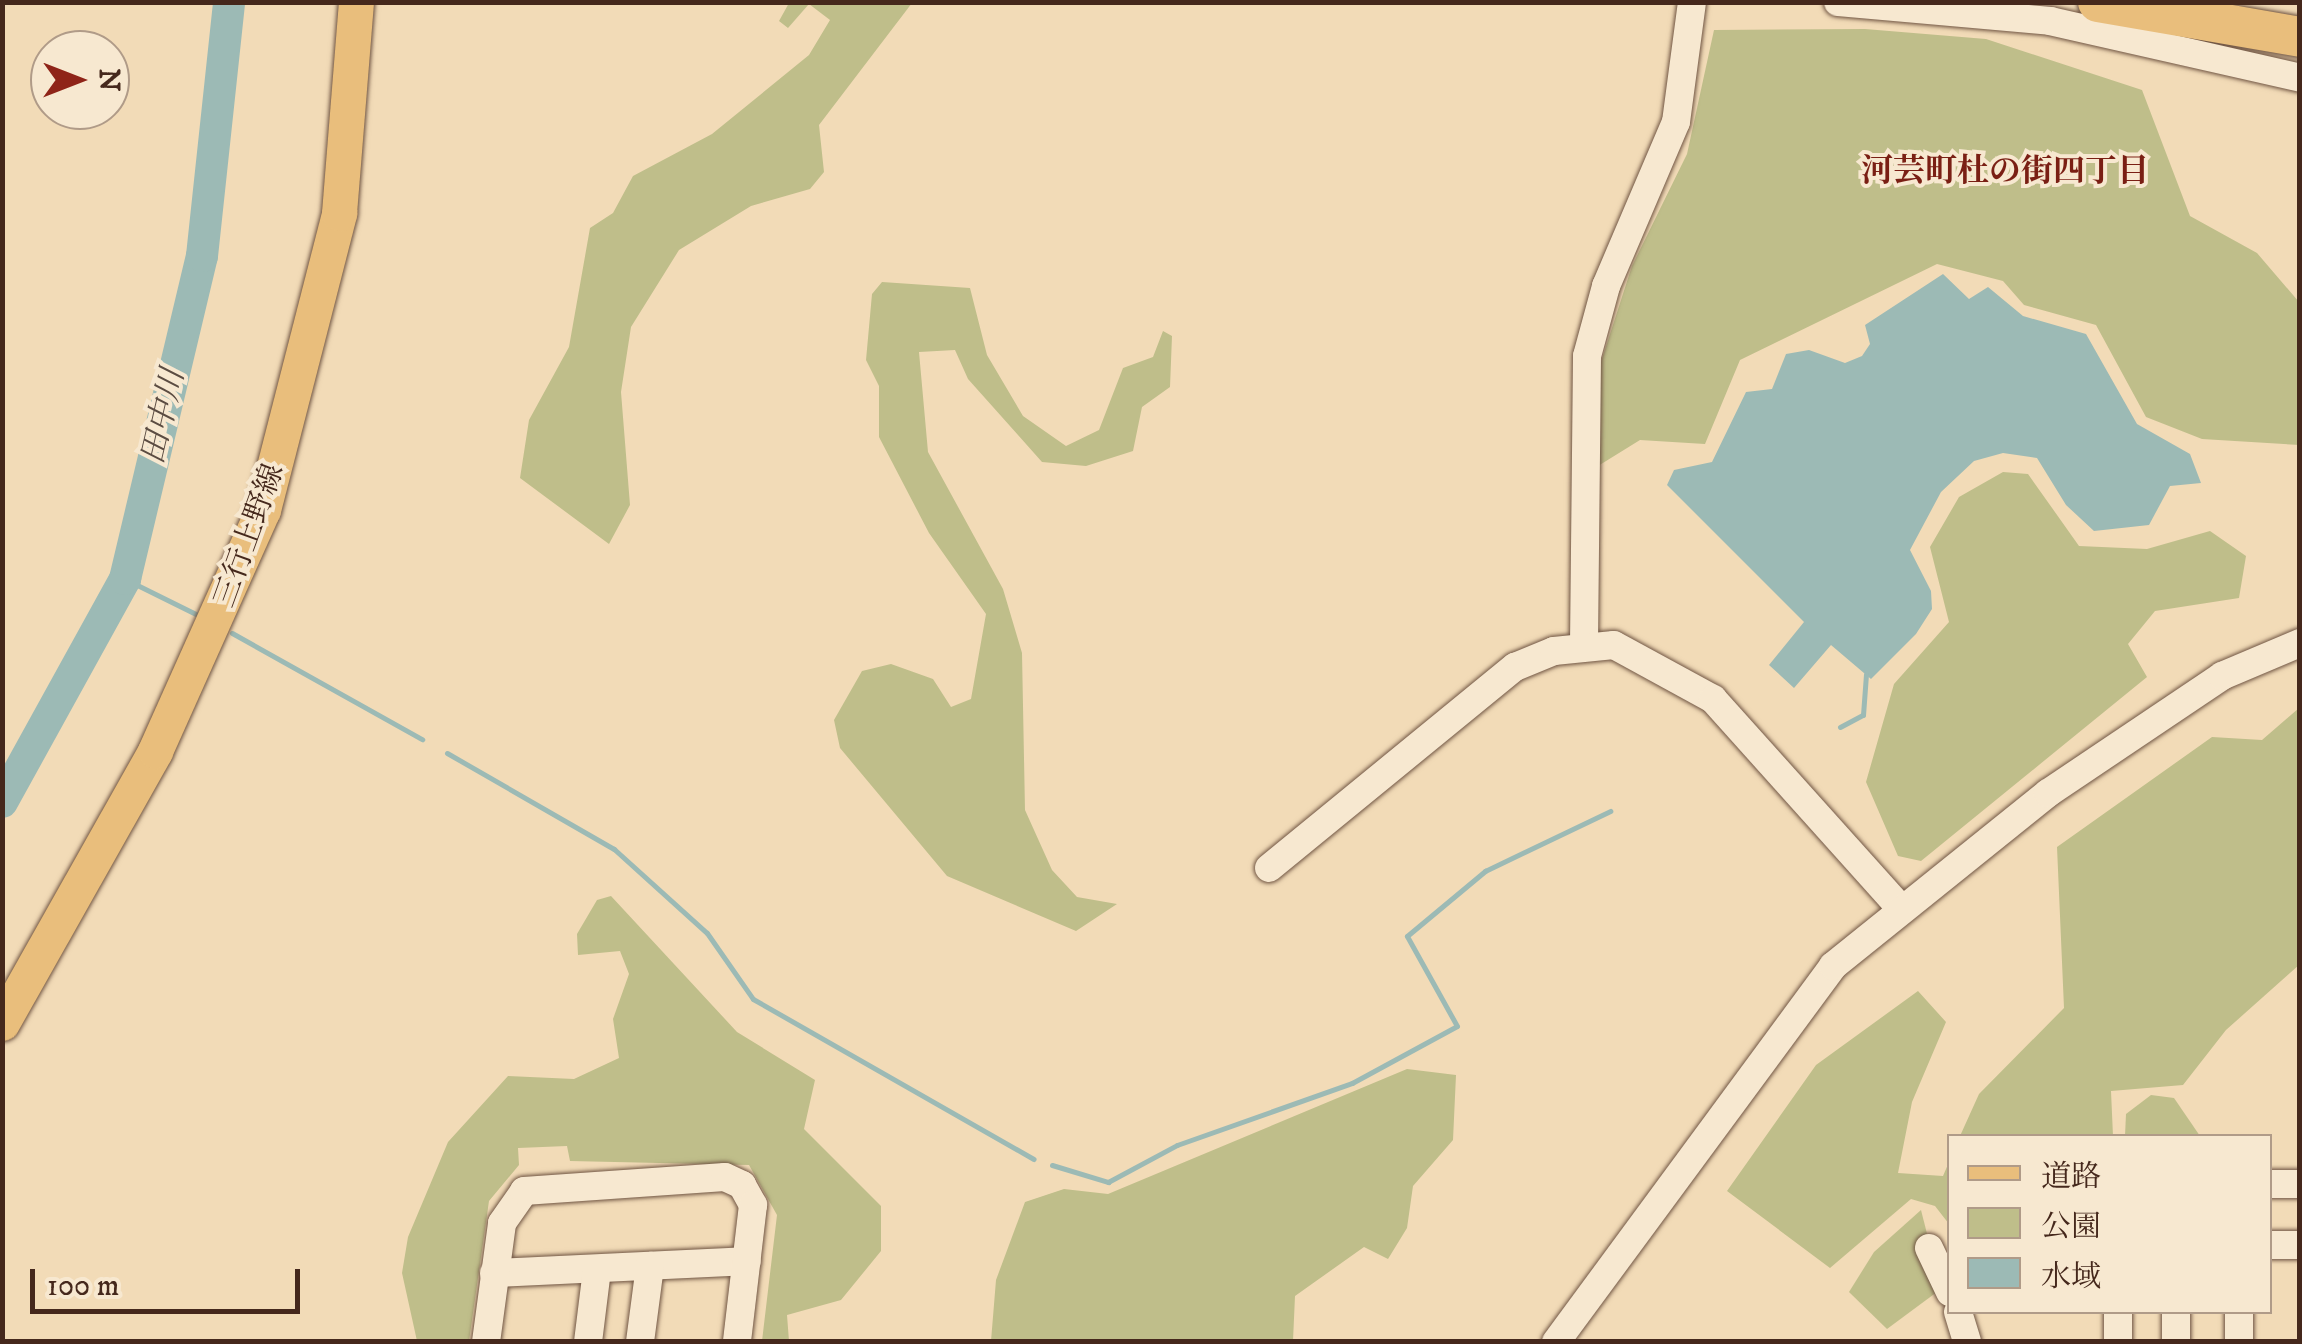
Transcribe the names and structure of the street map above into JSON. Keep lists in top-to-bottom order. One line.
{"streets":{"main road":["三行上野線"]},"districts":["河芸町杜の街四丁目"],"water":["田中川"],"legend":["道路","公園","水域"],"scale_bar":"100 m","north":"right"}
